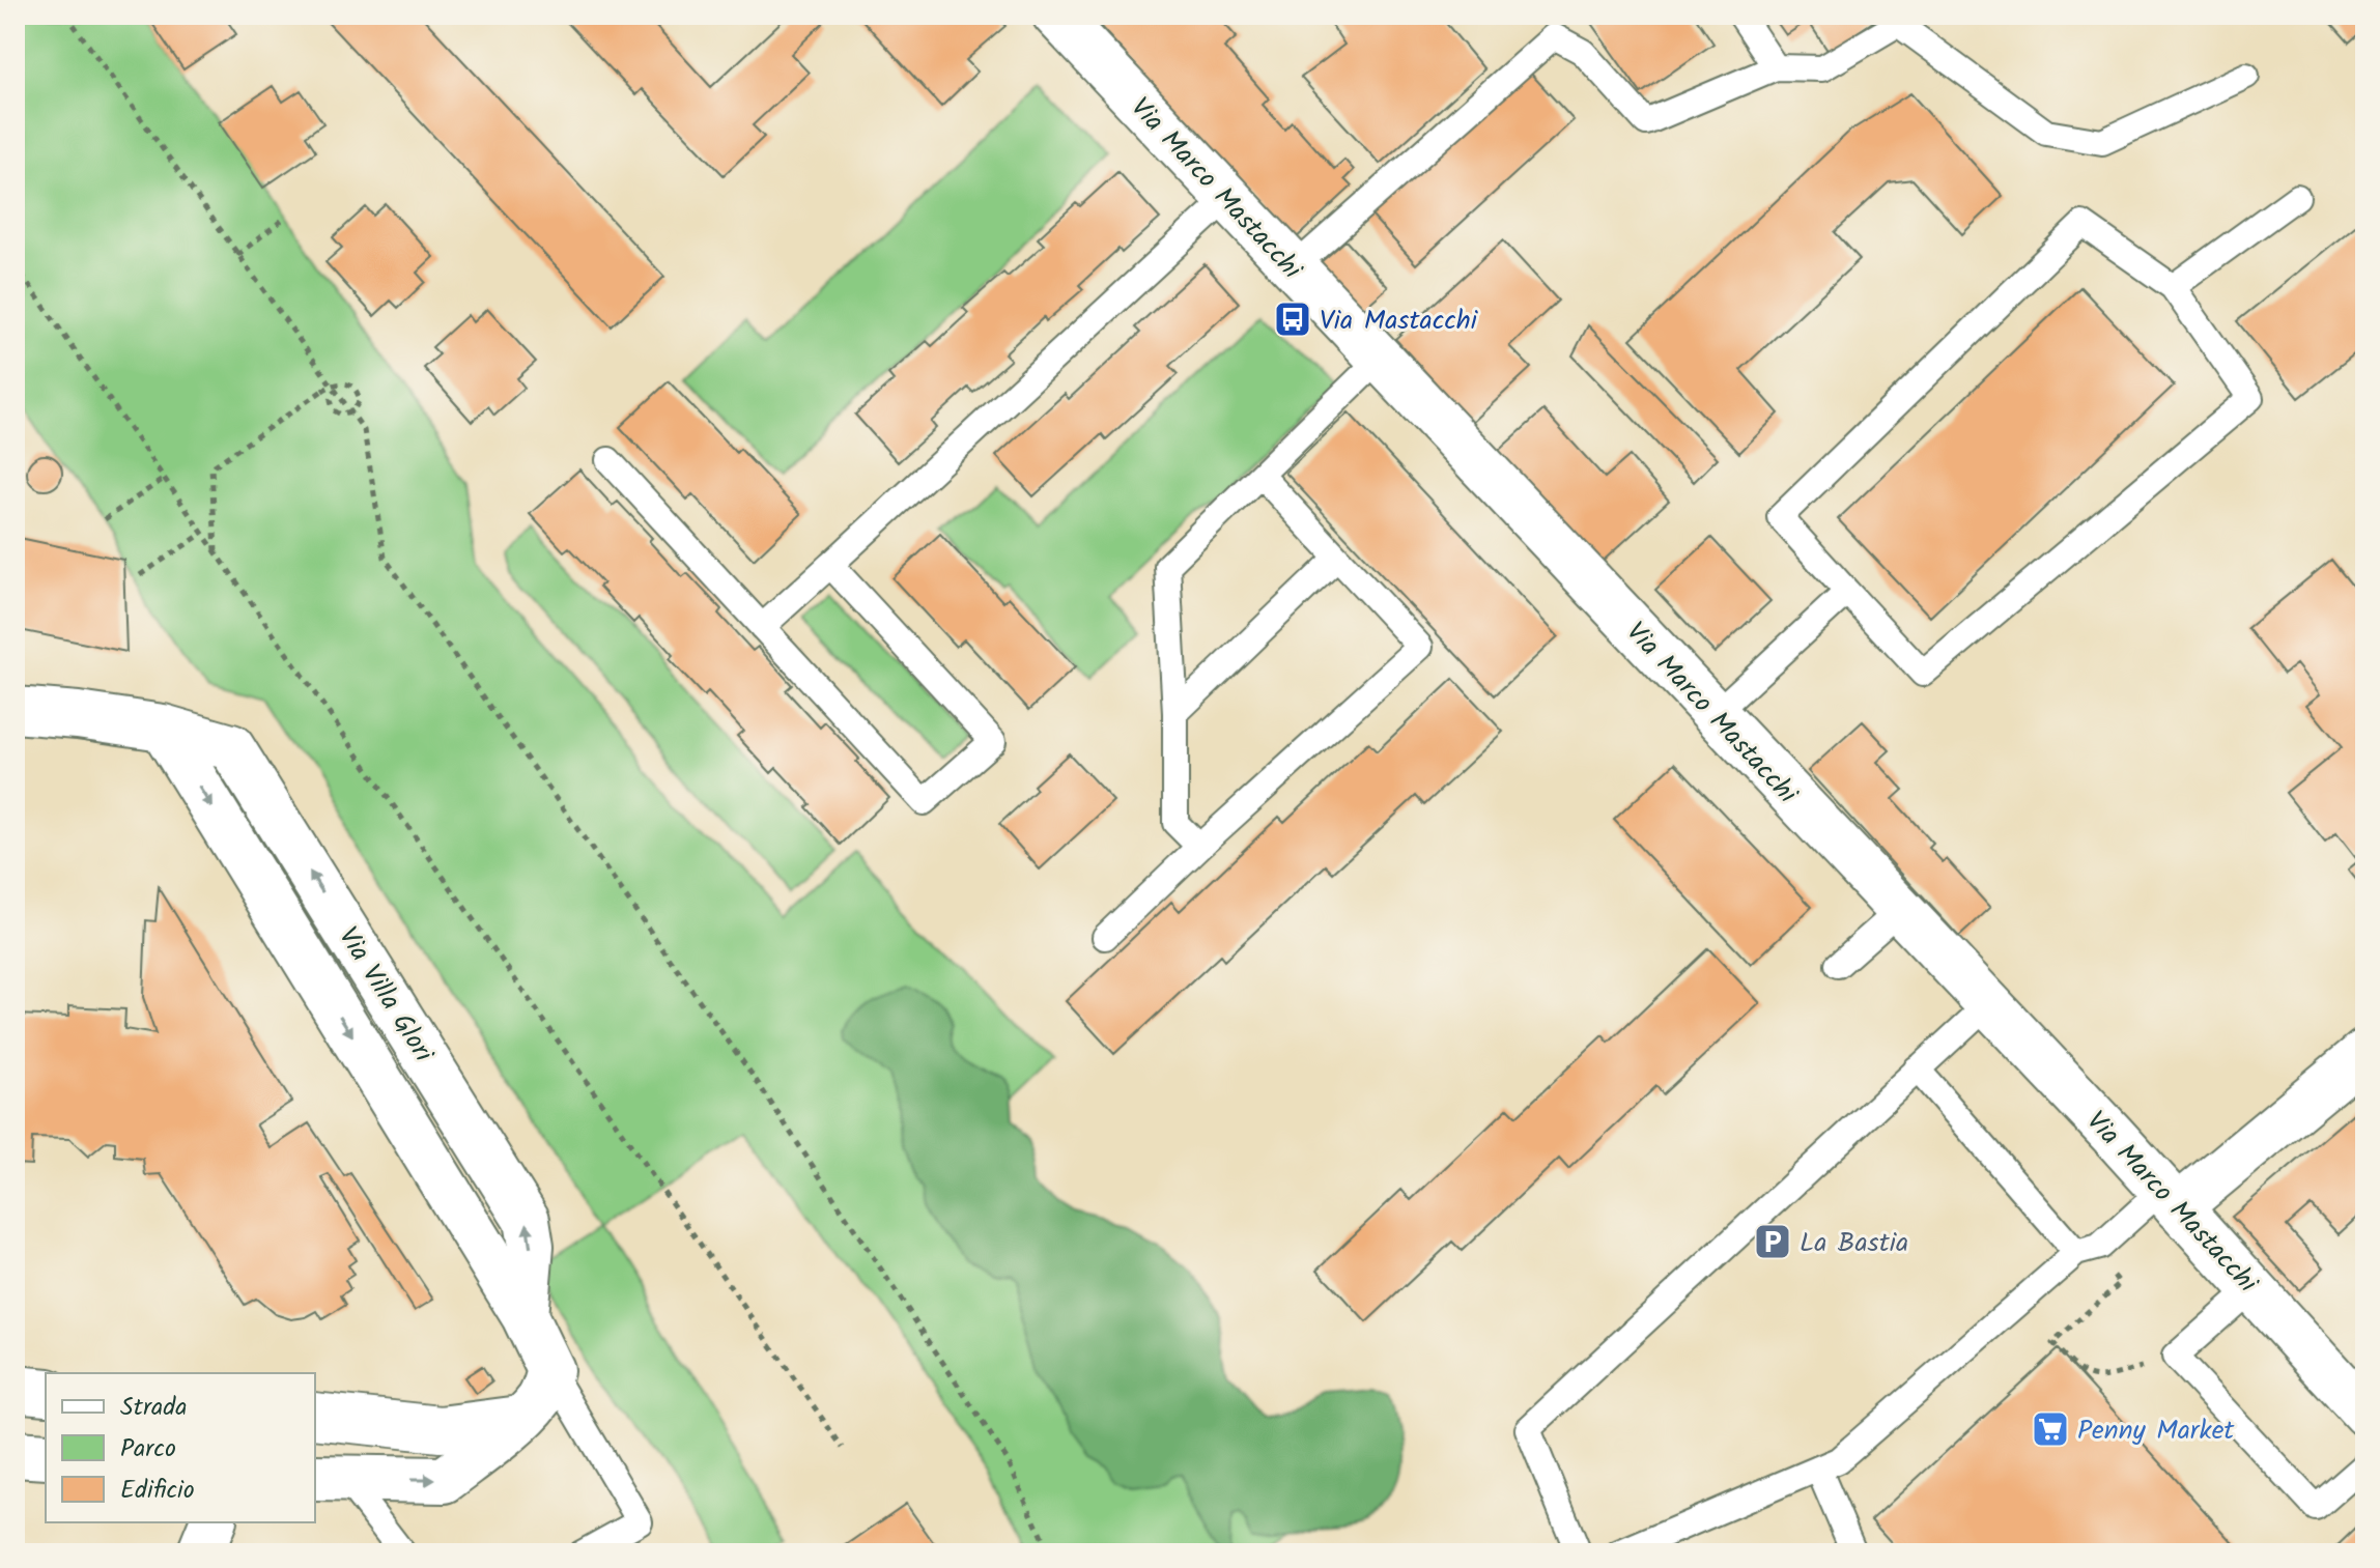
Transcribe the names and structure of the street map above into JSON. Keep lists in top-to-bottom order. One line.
{"streets":{"street":["Via Marco Mastacchi","Via Villa Glori"]},"places":{"bus stop":["Via Mastacchi"],"parking":["La Bastia"],"supermarket":["Penny Market"]},"legend":["Strada","Parco","Edificio"]}
